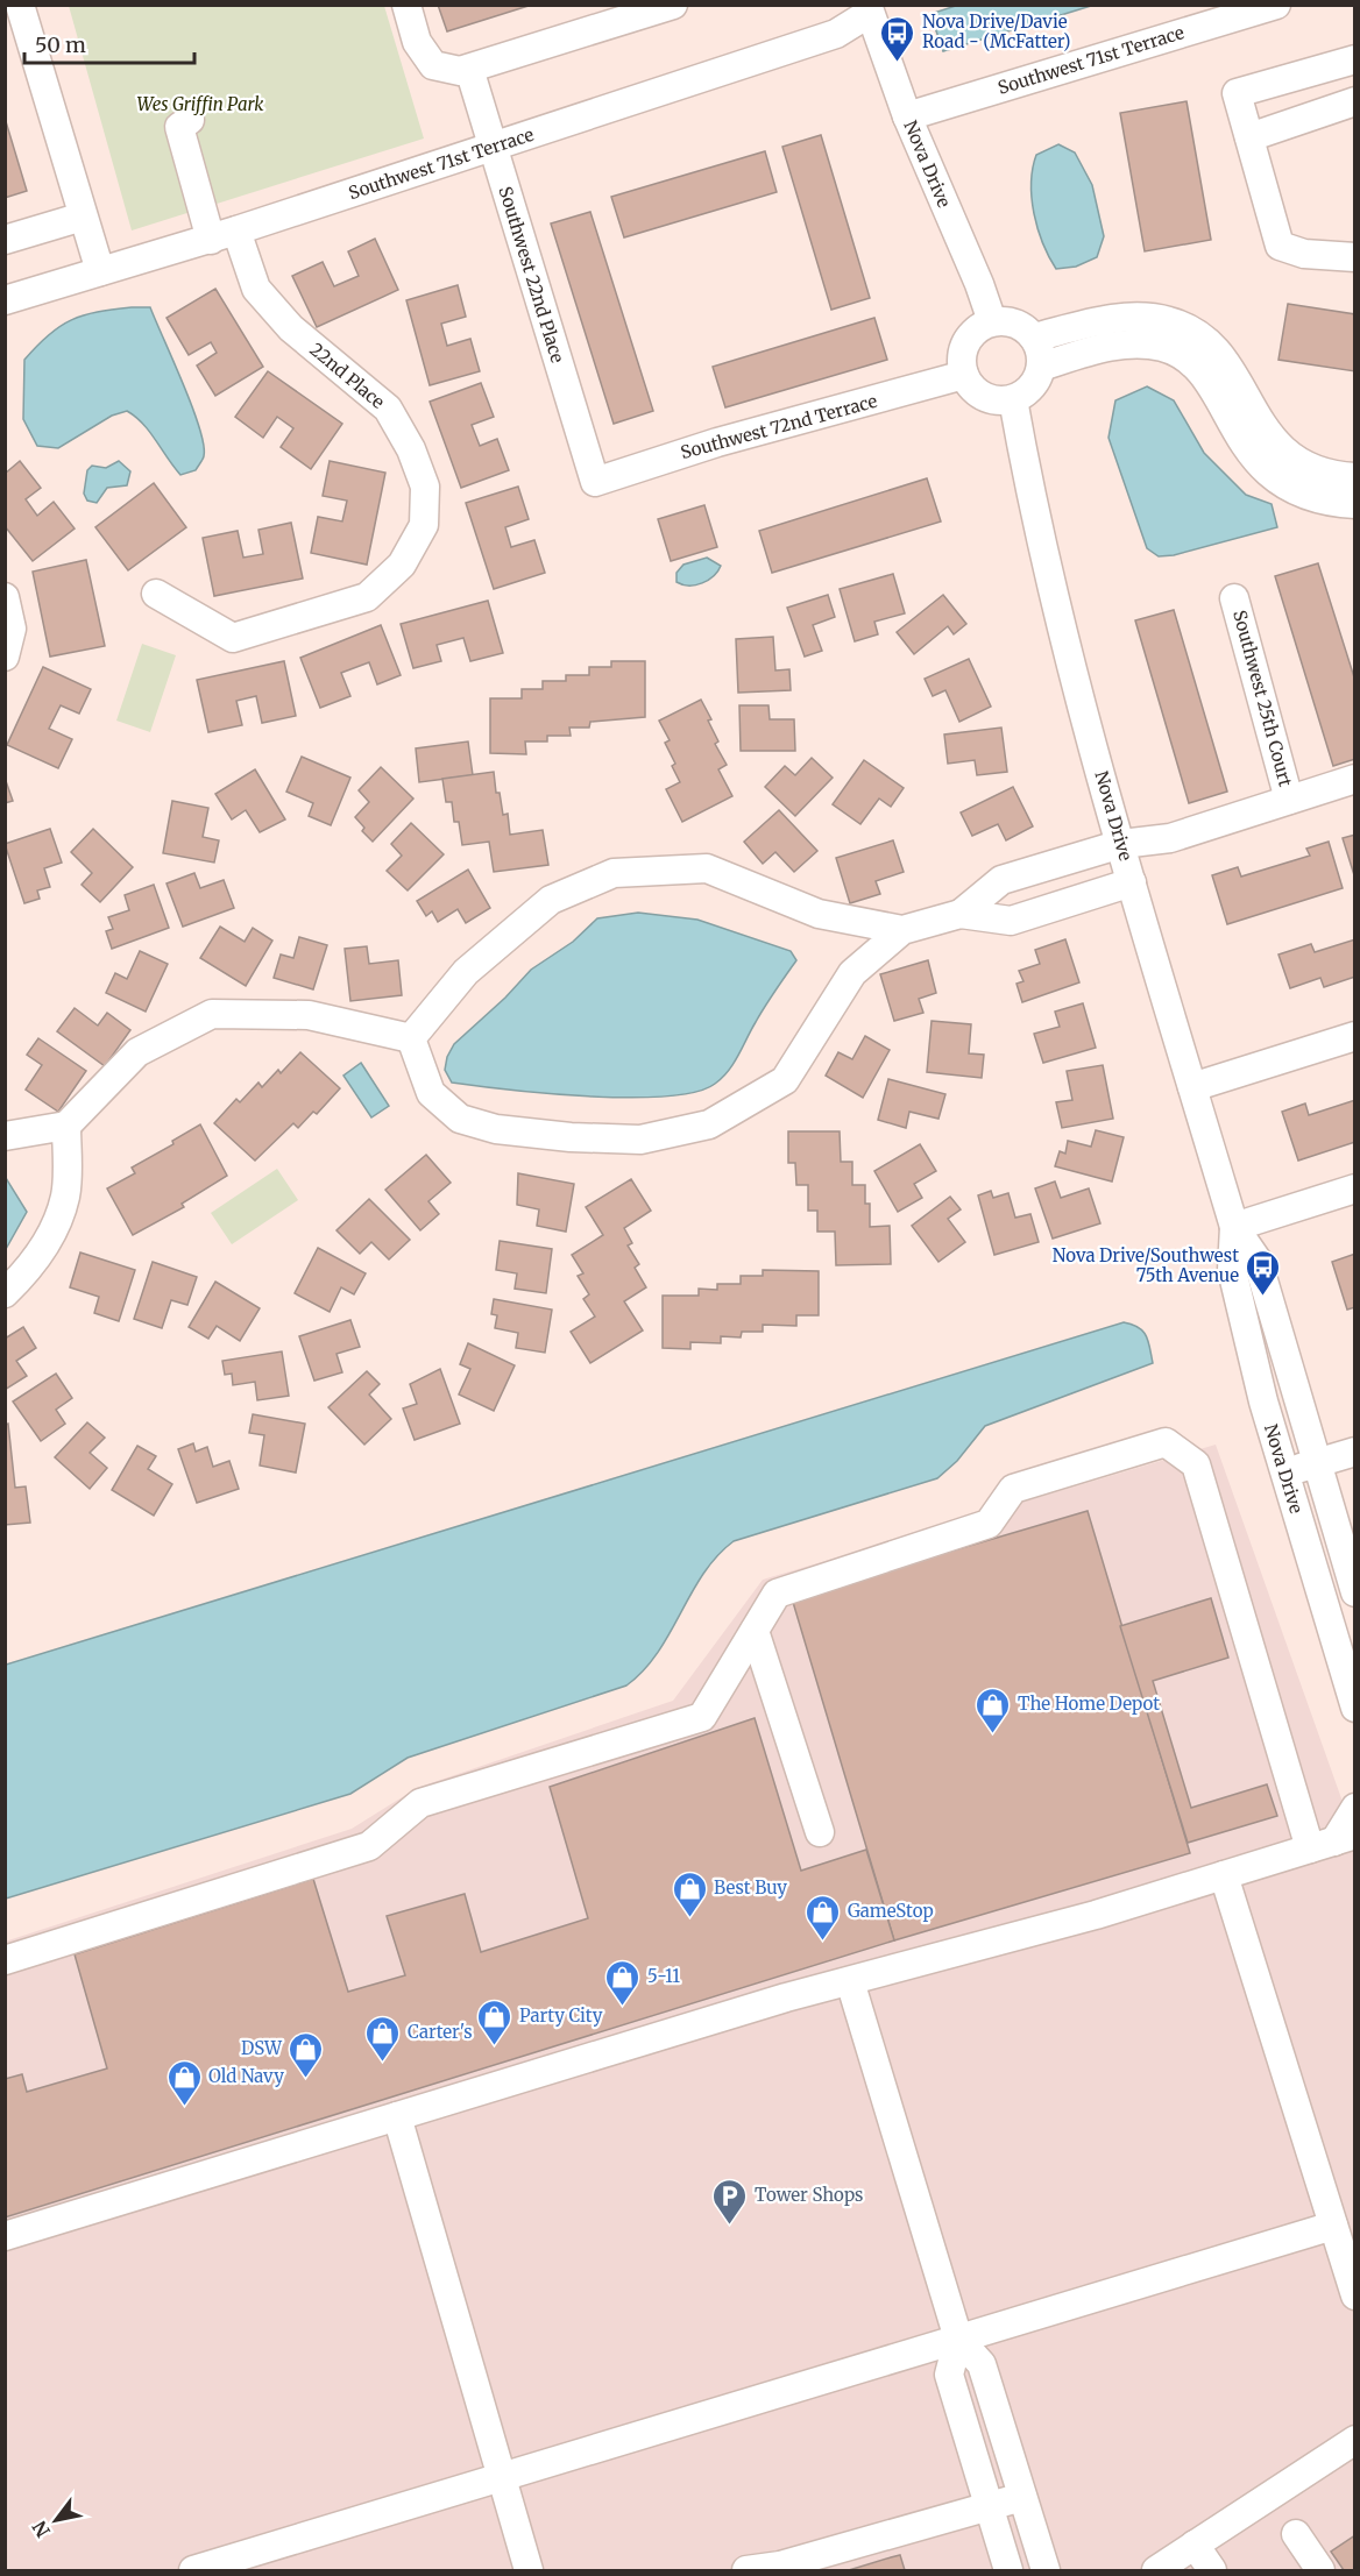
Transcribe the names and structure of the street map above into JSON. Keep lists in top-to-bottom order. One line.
{"streets":{"street":["Southwest 71st Terrace","Nova Drive","Southwest 22nd Place","22nd Place","Southwest 72nd Terrace","Southwest 25th Court"]},"crossings":[["Southwest 71st Terrace","Nova Drive"],["Southwest 71st Terrace","Southwest 22nd Place"],["Southwest 71st Terrace","22nd Place"],["Nova Drive","Southwest 72nd Terrace"],["Southwest 22nd Place","Southwest 72nd Terrace"]],"parks":["Wes Griffin Park"],"places":{"bus stop":["Nova Drive/Davie Road - (McFatter)","Nova Drive/Southwest 75th Avenue"],"shop":["The Home Depot","Best Buy","GameStop","5-11","Party City","Carter's","DSW","Old Navy"],"parking":["Tower Shops"]},"scale_bar":"50 m","north":"bottom left"}
